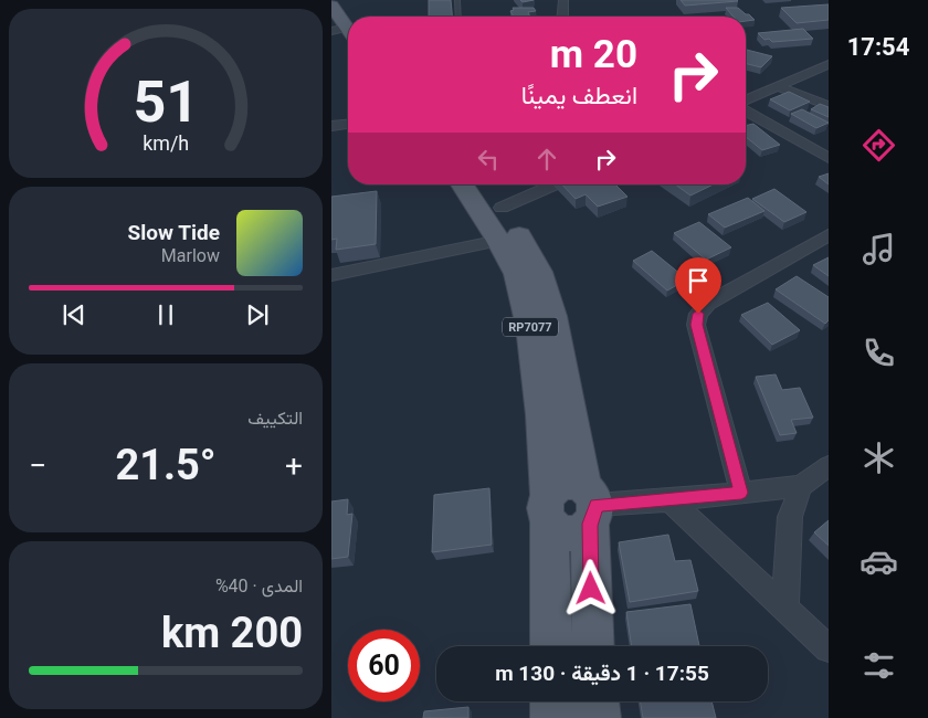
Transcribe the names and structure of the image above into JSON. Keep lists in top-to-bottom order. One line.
{"streets":{"main road":["RP7077"]},"page":{"tabs":"17:54","turn":["20 m","انعطف يمينًا"],"song":["Slow Tide","Marlow"],"tile":["التكييف",["المدى · 40%","200 km"]],"heat":["−","21.5°","+"],"limit":"60","trip":"17:55 · 1 دقيقة · 130 m","gauge":["51","km/h"]}}
